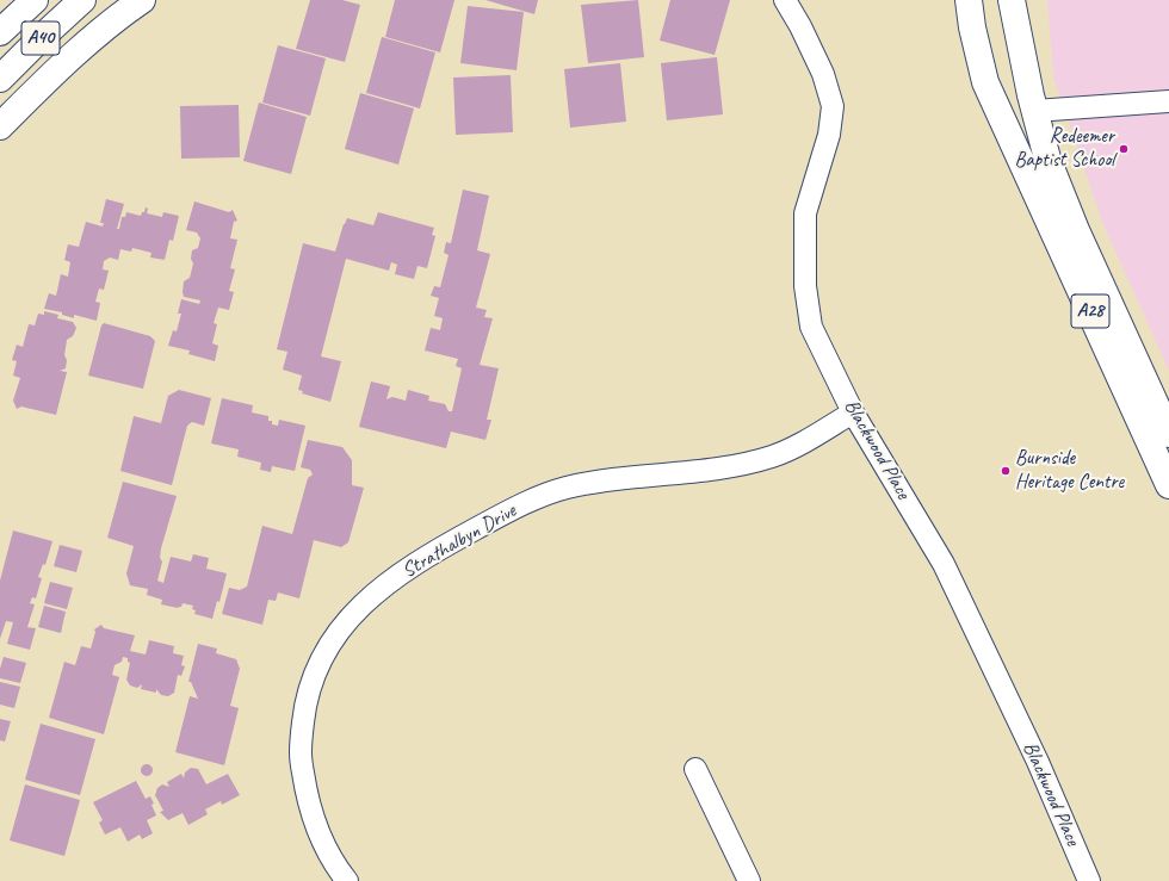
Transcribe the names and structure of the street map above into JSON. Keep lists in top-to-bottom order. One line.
{"streets":{"highway":["A40","A28"],"street":["Blackwood Place","Strathalbyn Drive"]},"crossings":[["Blackwood Place","Strathalbyn Drive"]],"places":["Redeemer Baptist School","Burnside Heritage Centre"]}
